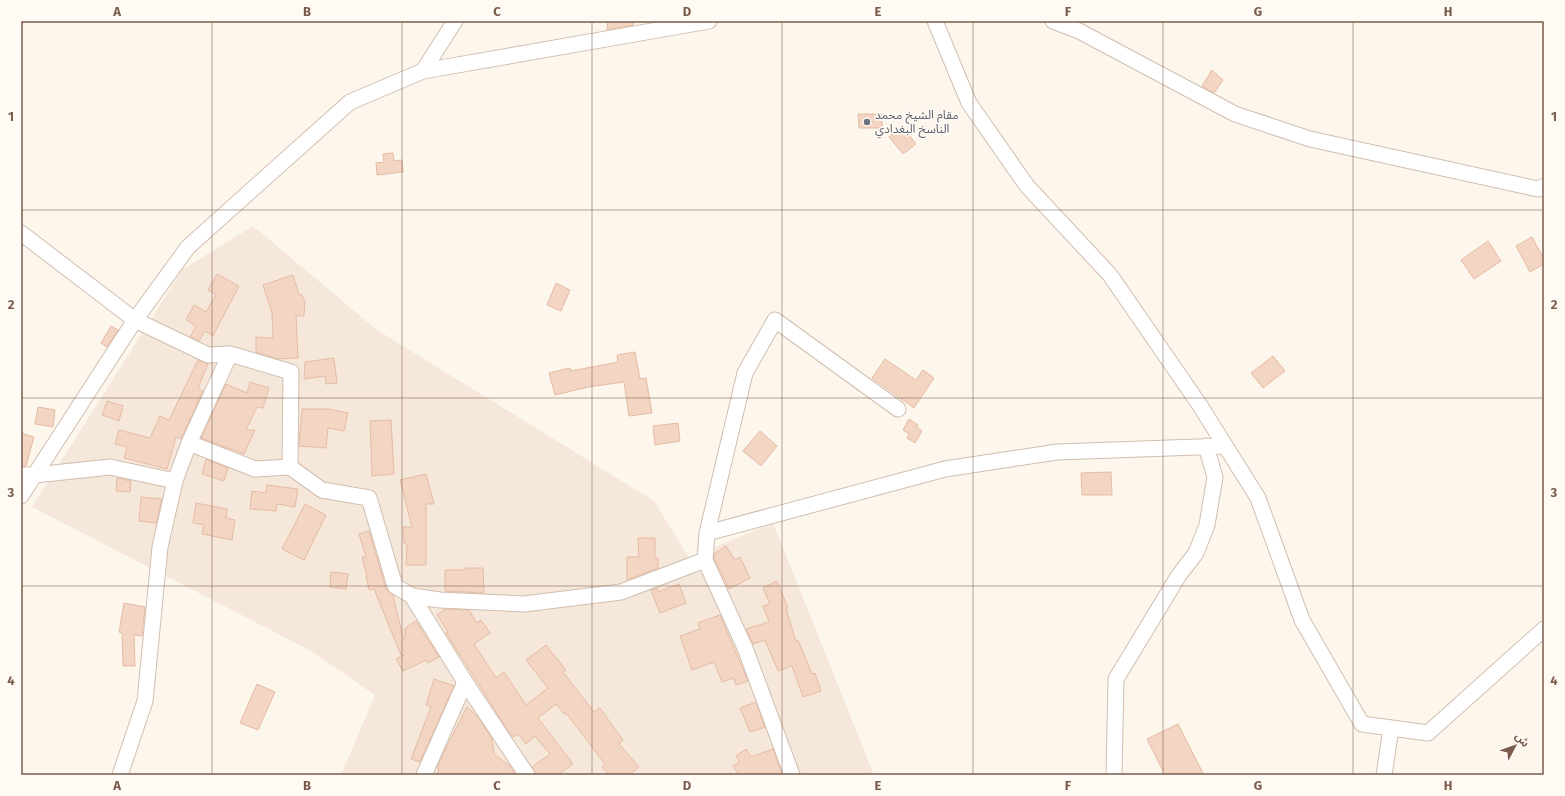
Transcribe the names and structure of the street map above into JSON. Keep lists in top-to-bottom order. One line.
{"places":["مقام الشيخ محمد الناسخ البغدادي"],"north":"top right","grid":{"columns":["A","B","C","D","E","F","G","H"],"rows":["1","2","3","4"]}}
